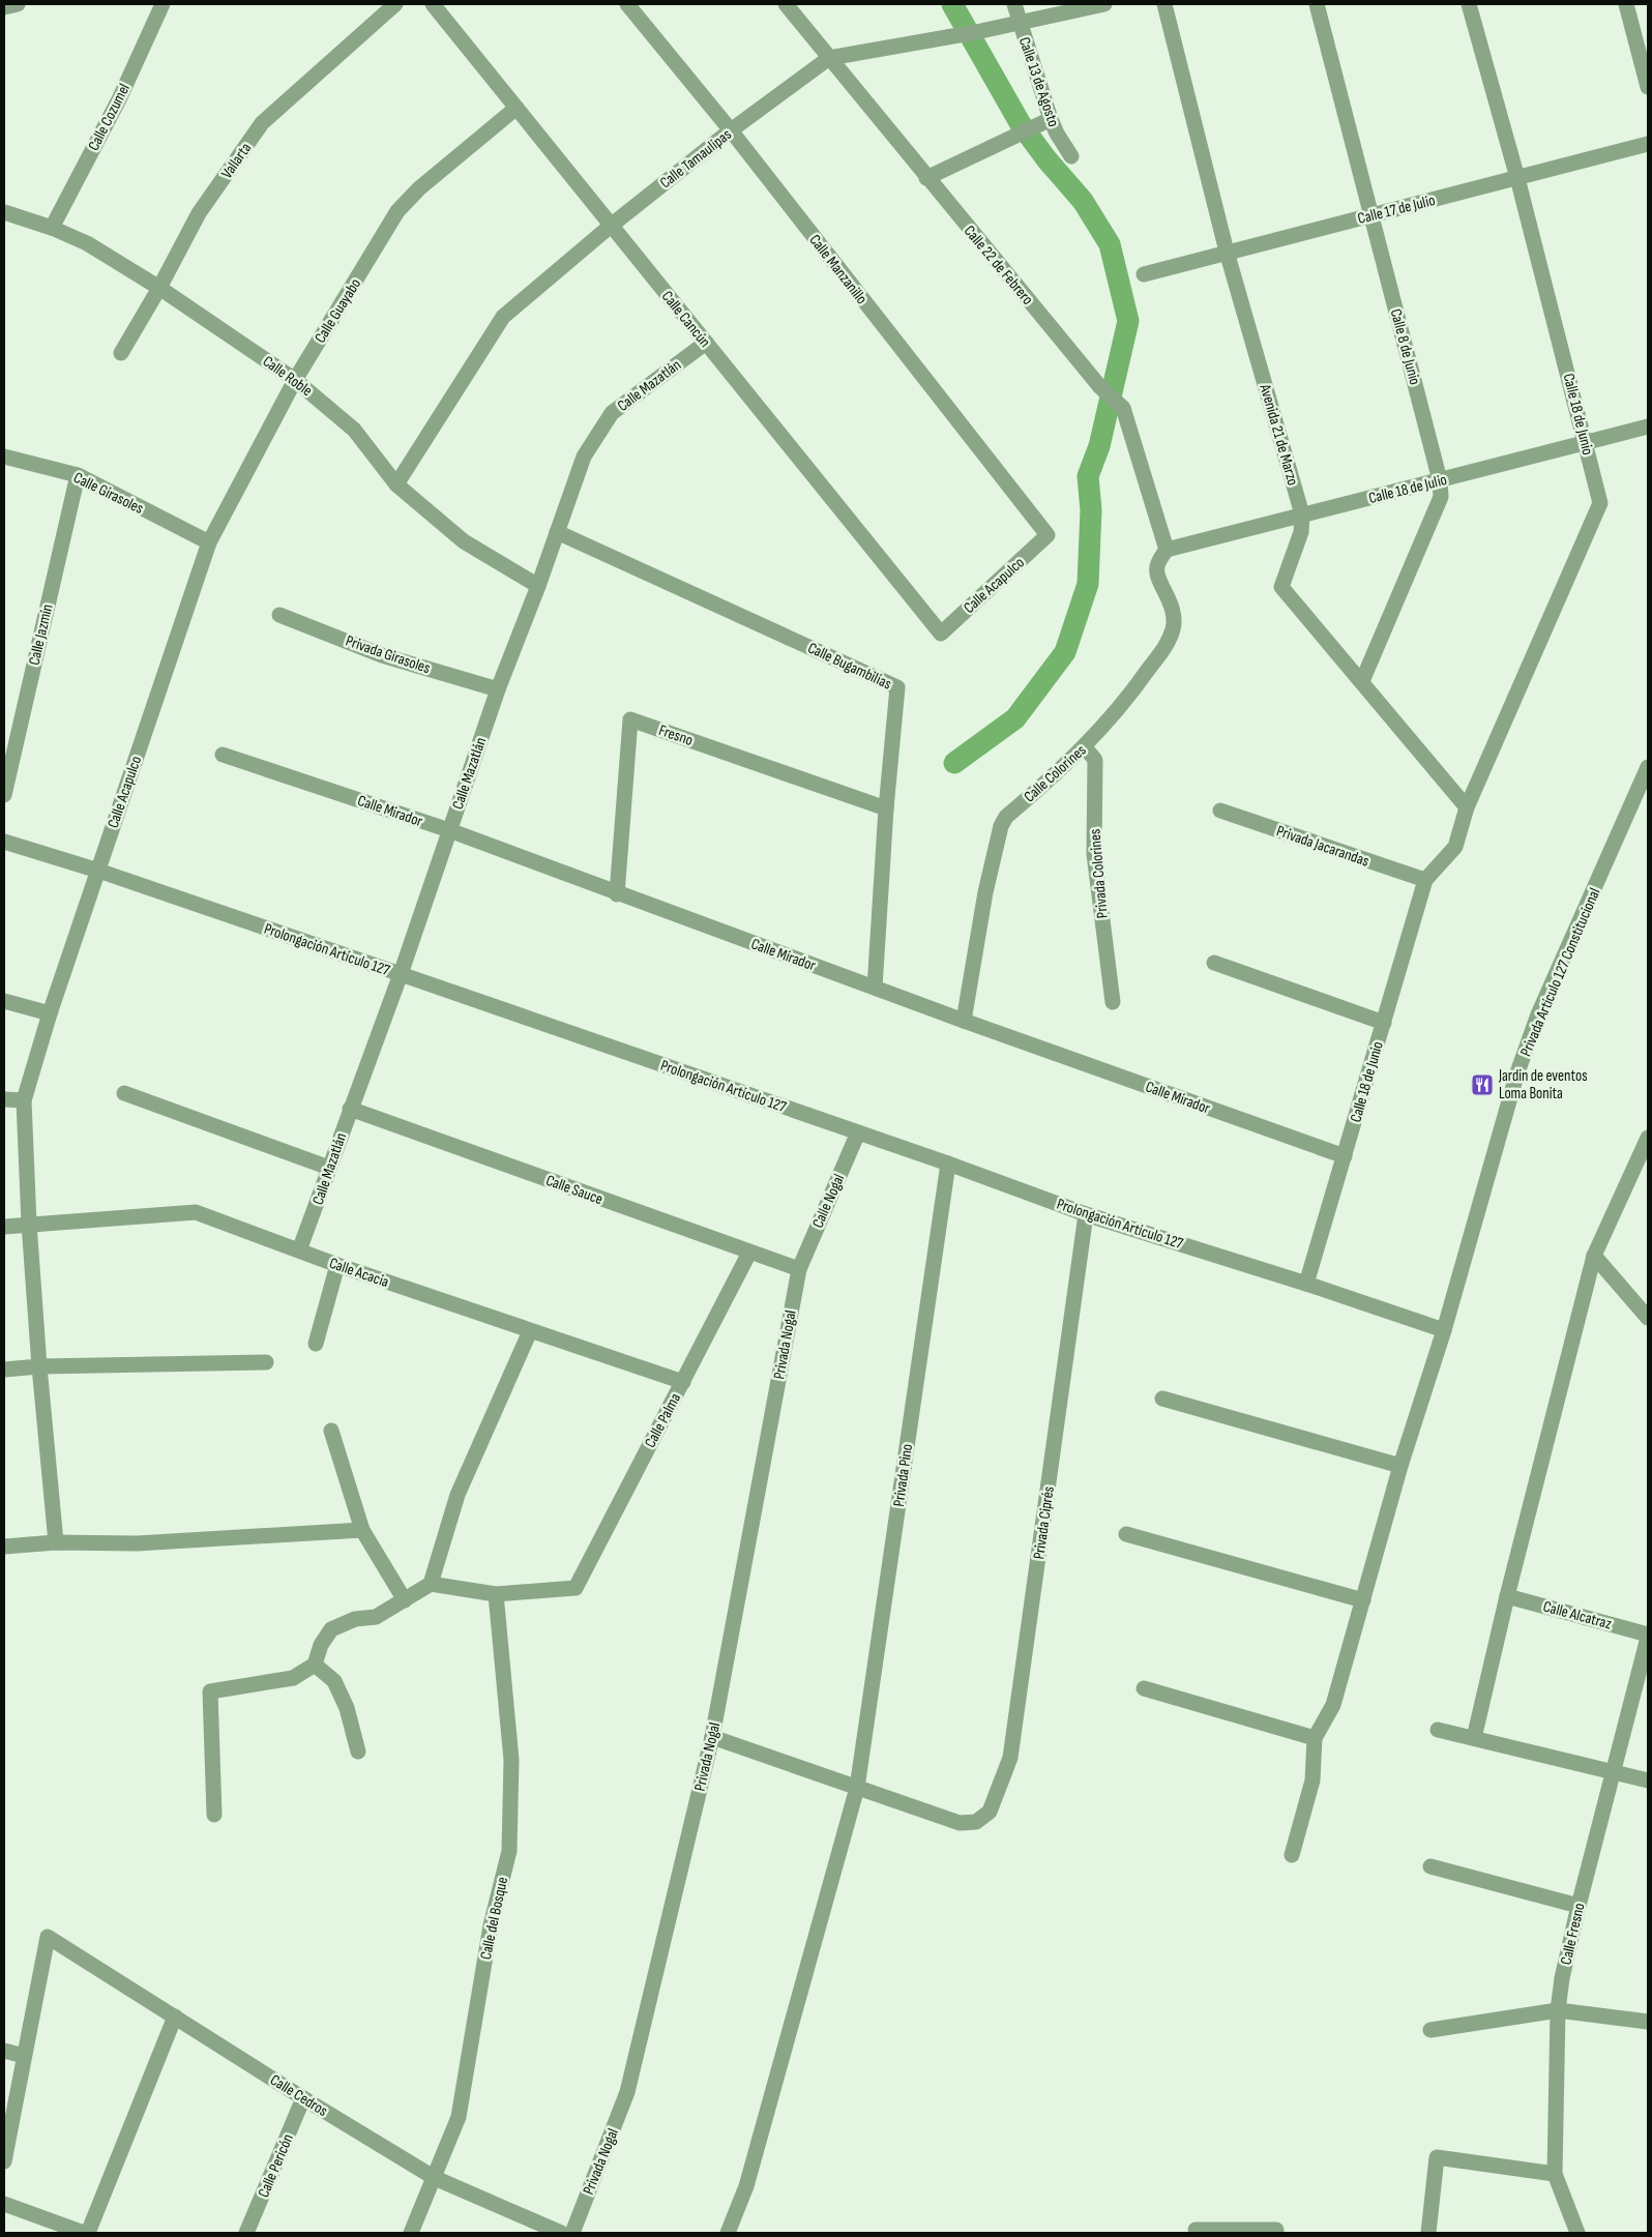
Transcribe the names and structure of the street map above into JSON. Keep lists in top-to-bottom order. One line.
{"streets":{"street":["Calle 13 de Agosto","Calle Cozumel","Calle Tamaulipas","Vallarta","Calle 17 de Julio","Calle 22 de Febrero","Calle Manzanillo","Calle Guayabo","Calle Cancún","Calle 8 de Junio","Calle Roble","Calle Mazatlán","Calle 18 de Junio","Avenida 21 de Marzo","Calle 18 de Julio","Calle Girasoles","Calle Acapulco","Calle Jazmín","Privada Girasoles","Calle Bugambilias","Fresno","Calle Colorines","Calle Mirador","Privada Jacarandas","Privada Colorines","Prolongación Artículo 127","Privada Artículo 127 Constitucional","Calle Sauce","Calle Nogal","Calle Acacia","Privada Nogal","Calle Palma","Privada Pino","Privada Ciprés","Calle Alcatraz","Calle del Bosque","Calle Fresno","Calle Cedros","Calle Pericón"]},"crossings":[["Calle 13 de Agosto","Calle Tamaulipas"],["Calle Cozumel","Calle Roble"],["Calle Tamaulipas","Calle 22 de Febrero"],["Calle Tamaulipas","Calle Manzanillo"],["Calle Tamaulipas","Calle Cancún"],["Calle Tamaulipas","Calle Roble"],["Vallarta","Calle Roble"],["Calle 17 de Julio","Calle 8 de Junio"],["Calle 17 de Julio","Calle 18 de Junio"],["Calle 17 de Julio","Avenida 21 de Marzo"],["Calle 22 de Febrero","Calle 18 de Julio"],["Calle 22 de Febrero","Calle Colorines"],["Calle Manzanillo","Calle Acapulco"],["Calle Guayabo","Calle Cancún"],["Calle Guayabo","Calle Roble"],["Calle Guayabo","Calle Acapulco"],["Calle Cancún","Calle Mazatlán"],["Calle Cancún","Calle Acapulco"],["Calle 8 de Junio","Avenida 21 de Marzo"],["Calle 8 de Junio","Calle 18 de Julio"],["Calle Roble","Calle Mazatlán"],["Calle Roble","Calle Acapulco"],["Calle Mazatlán","Privada Girasoles"],["Calle Mazatlán","Calle Bugambilias"],["Calle Mazatlán","Calle Mirador"],["Calle Mazatlán","Prolongación Artículo 127"],["Calle Mazatlán","Calle Sauce"],["Calle Mazatlán","Calle Acacia"],["Calle 18 de Junio","Avenida 21 de Marzo"],["Calle 18 de Junio","Calle 18 de Julio"],["Calle 18 de Junio","Calle Mirador"],["Calle 18 de Junio","Privada Jacarandas"],["Calle 18 de Junio","Prolongación Artículo 127"],["Avenida 21 de Marzo","Calle 18 de Julio"],["Calle 18 de Julio","Calle Colorines"],["Calle Girasoles","Calle Acapulco"],["Calle Girasoles","Calle Jazmín"],["Calle Acapulco","Prolongación Artículo 127"],["Calle Acapulco","Calle Acacia"],["Calle Bugambilias","Fresno"],["Calle Bugambilias","Calle Mirador"],["Fresno","Calle Mirador"],["Calle Colorines","Calle Mirador"],["Calle Colorines","Privada Colorines"],["Prolongación Artículo 127","Privada Artículo 127 Constitucional"],["Prolongación Artículo 127","Calle Nogal"],["Prolongación Artículo 127","Privada Pino"],["Prolongación Artículo 127","Privada Ciprés"],["Calle Sauce","Calle Nogal"],["Calle Sauce","Privada Nogal"],["Calle Sauce","Calle Palma"],["Calle Nogal","Privada Nogal"],["Calle Acacia","Calle Palma"],["Calle Palma","Calle del Bosque"],["Privada Pino","Privada Ciprés"],["Calle Alcatraz","Calle Fresno"],["Calle del Bosque","Calle Cedros"],["Calle Cedros","Calle Pericón"]],"places":{"restaurant":["Jardin de eventos Loma Bonita"]}}
